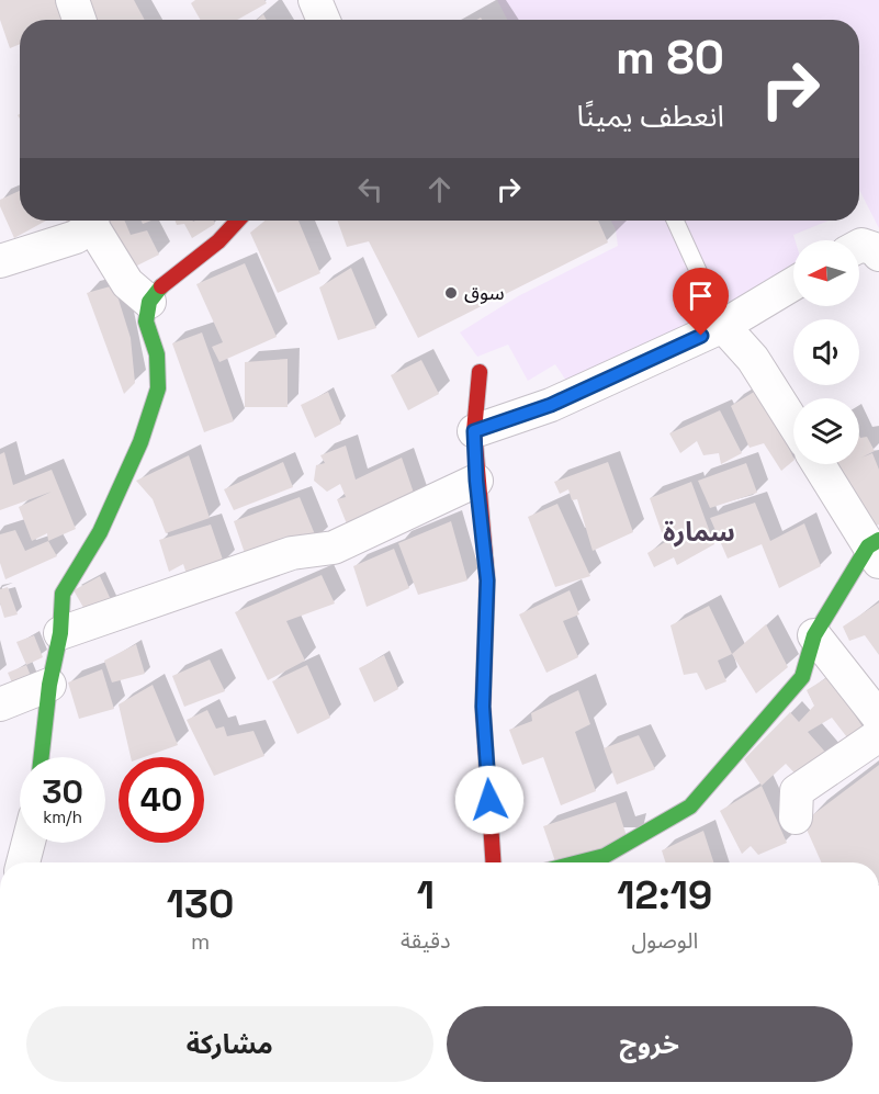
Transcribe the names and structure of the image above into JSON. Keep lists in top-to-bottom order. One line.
{"districts":["سمارة"],"places":["سوق"],"north":"left","page":{"turn":["80 m","انعطف يمينًا"],"speed":"30 km/h","limit":"40","eta":["12:19","الوصول","1","دقيقة","130","m"],"buttons":["خروج","مشاركة"]}}
